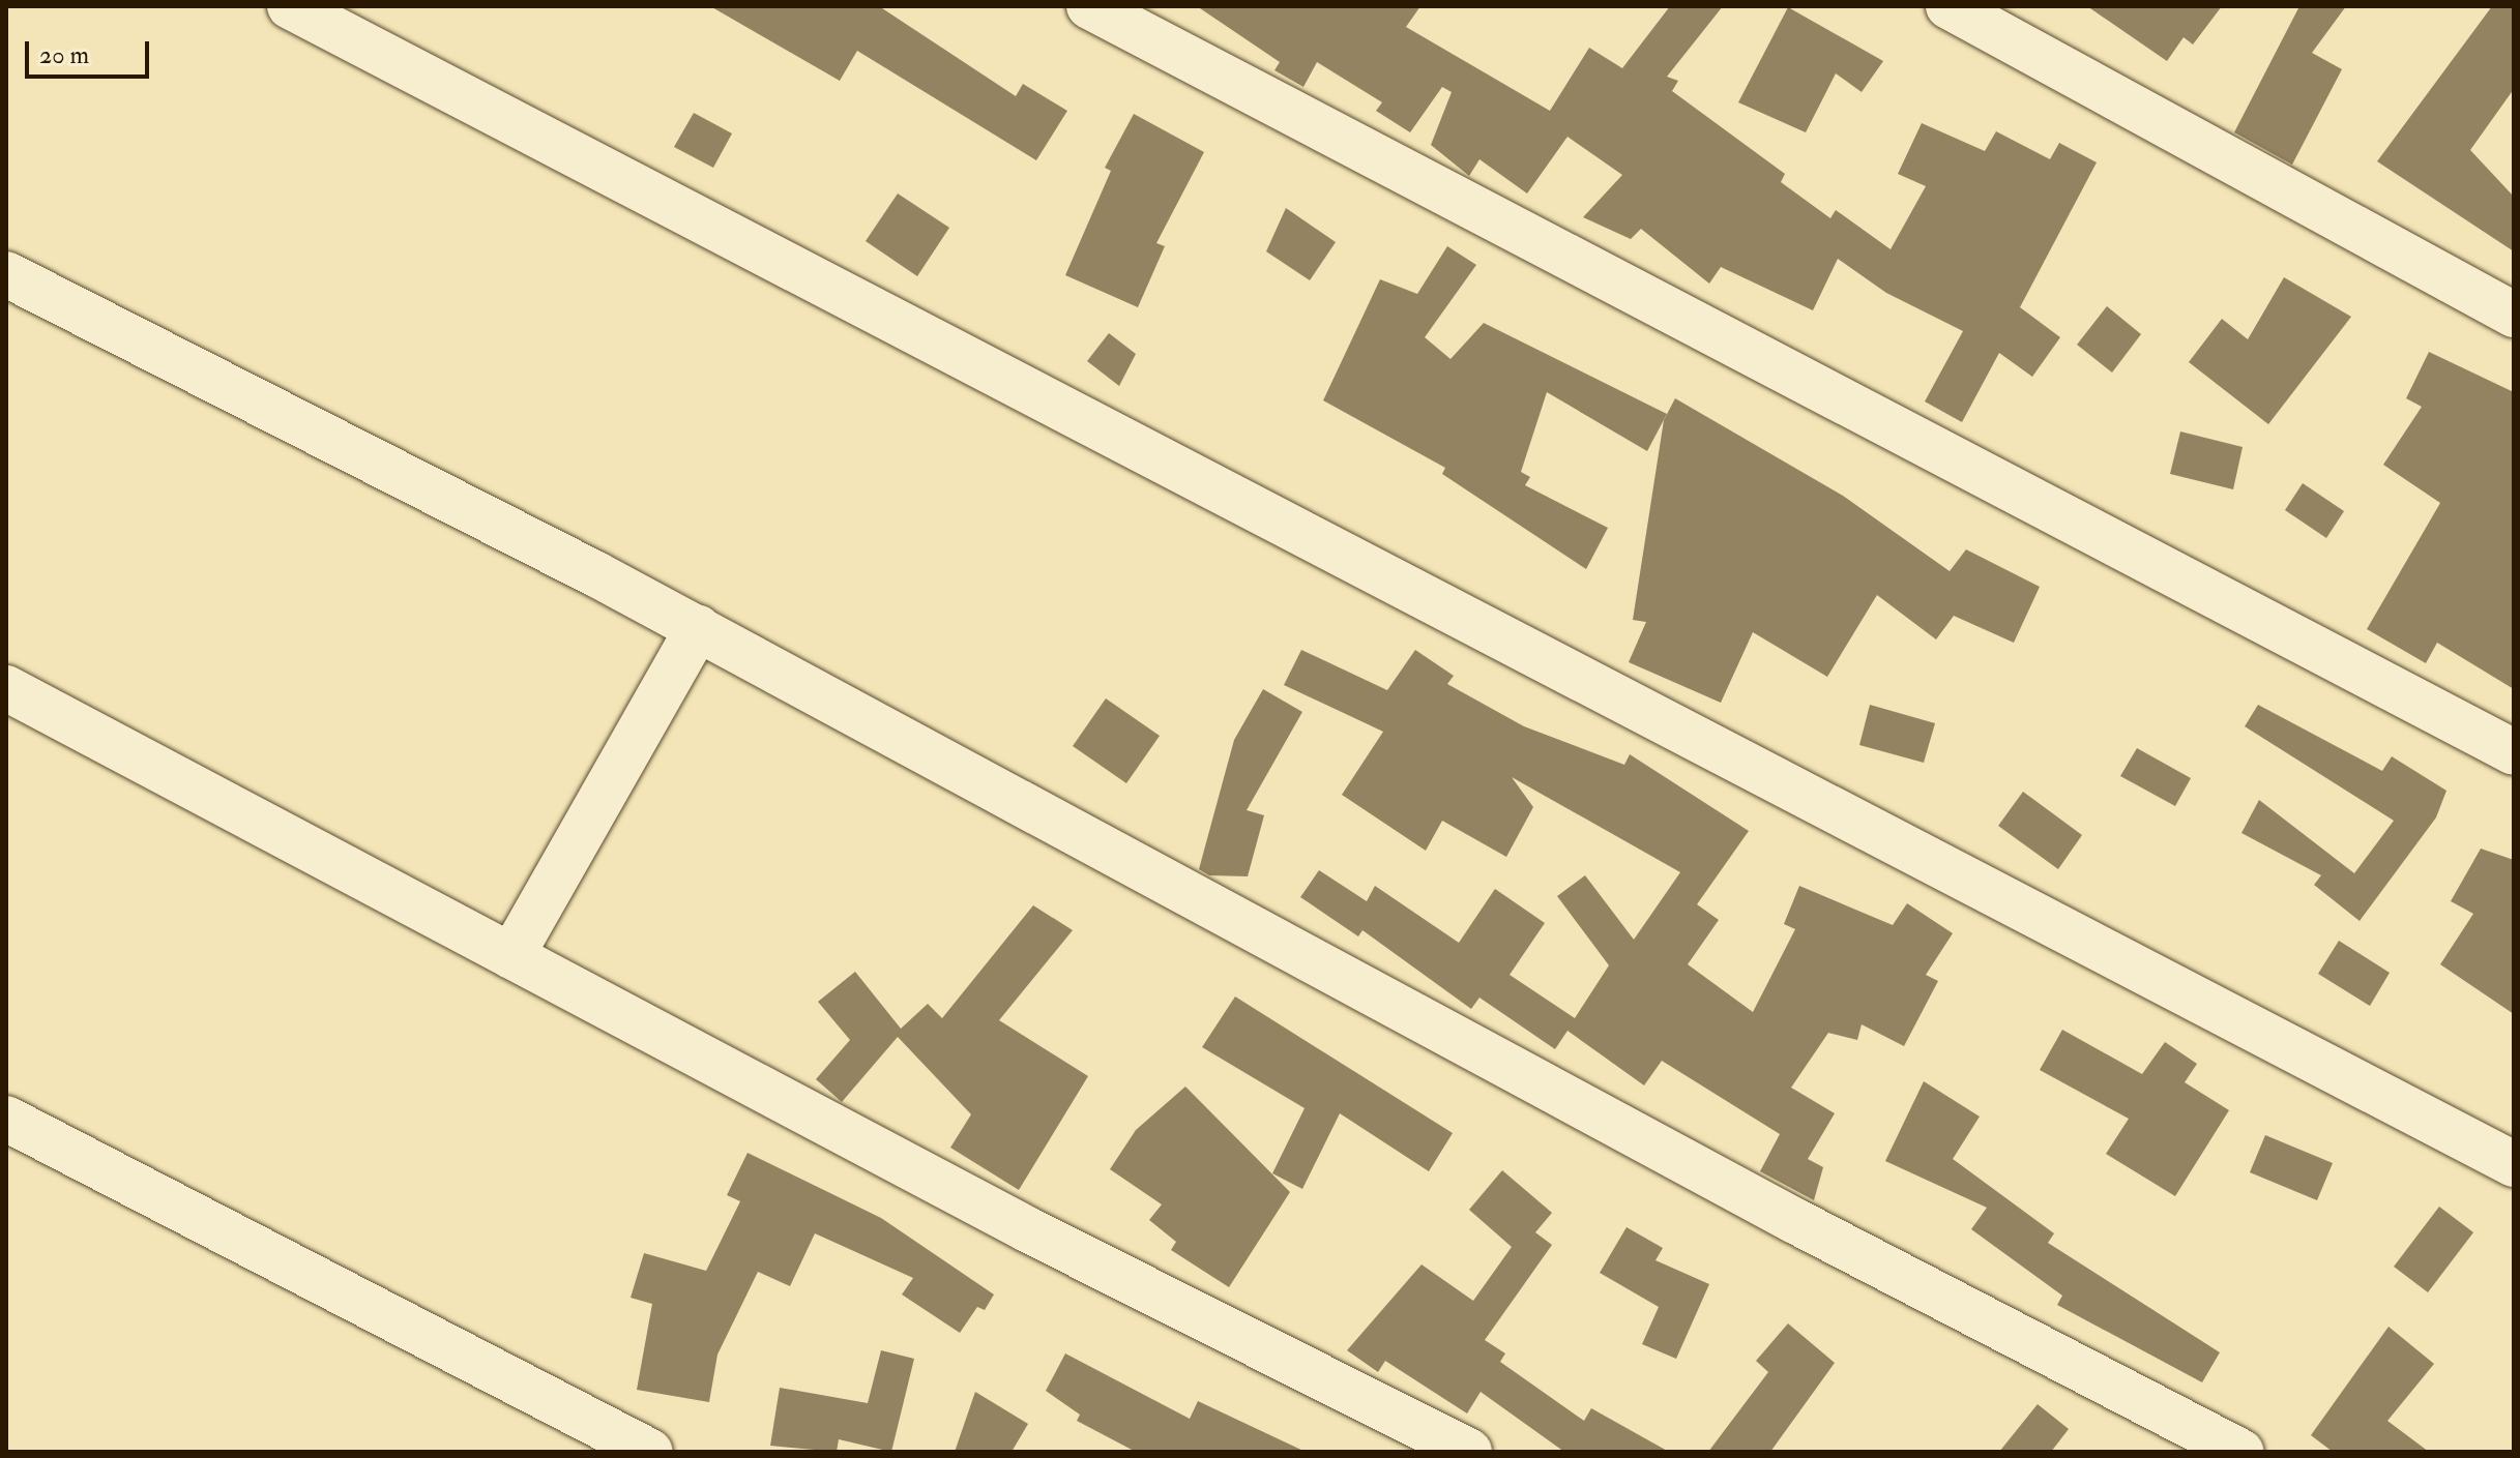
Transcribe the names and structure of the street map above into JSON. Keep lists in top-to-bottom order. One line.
{"scale_bar":"20 m"}
